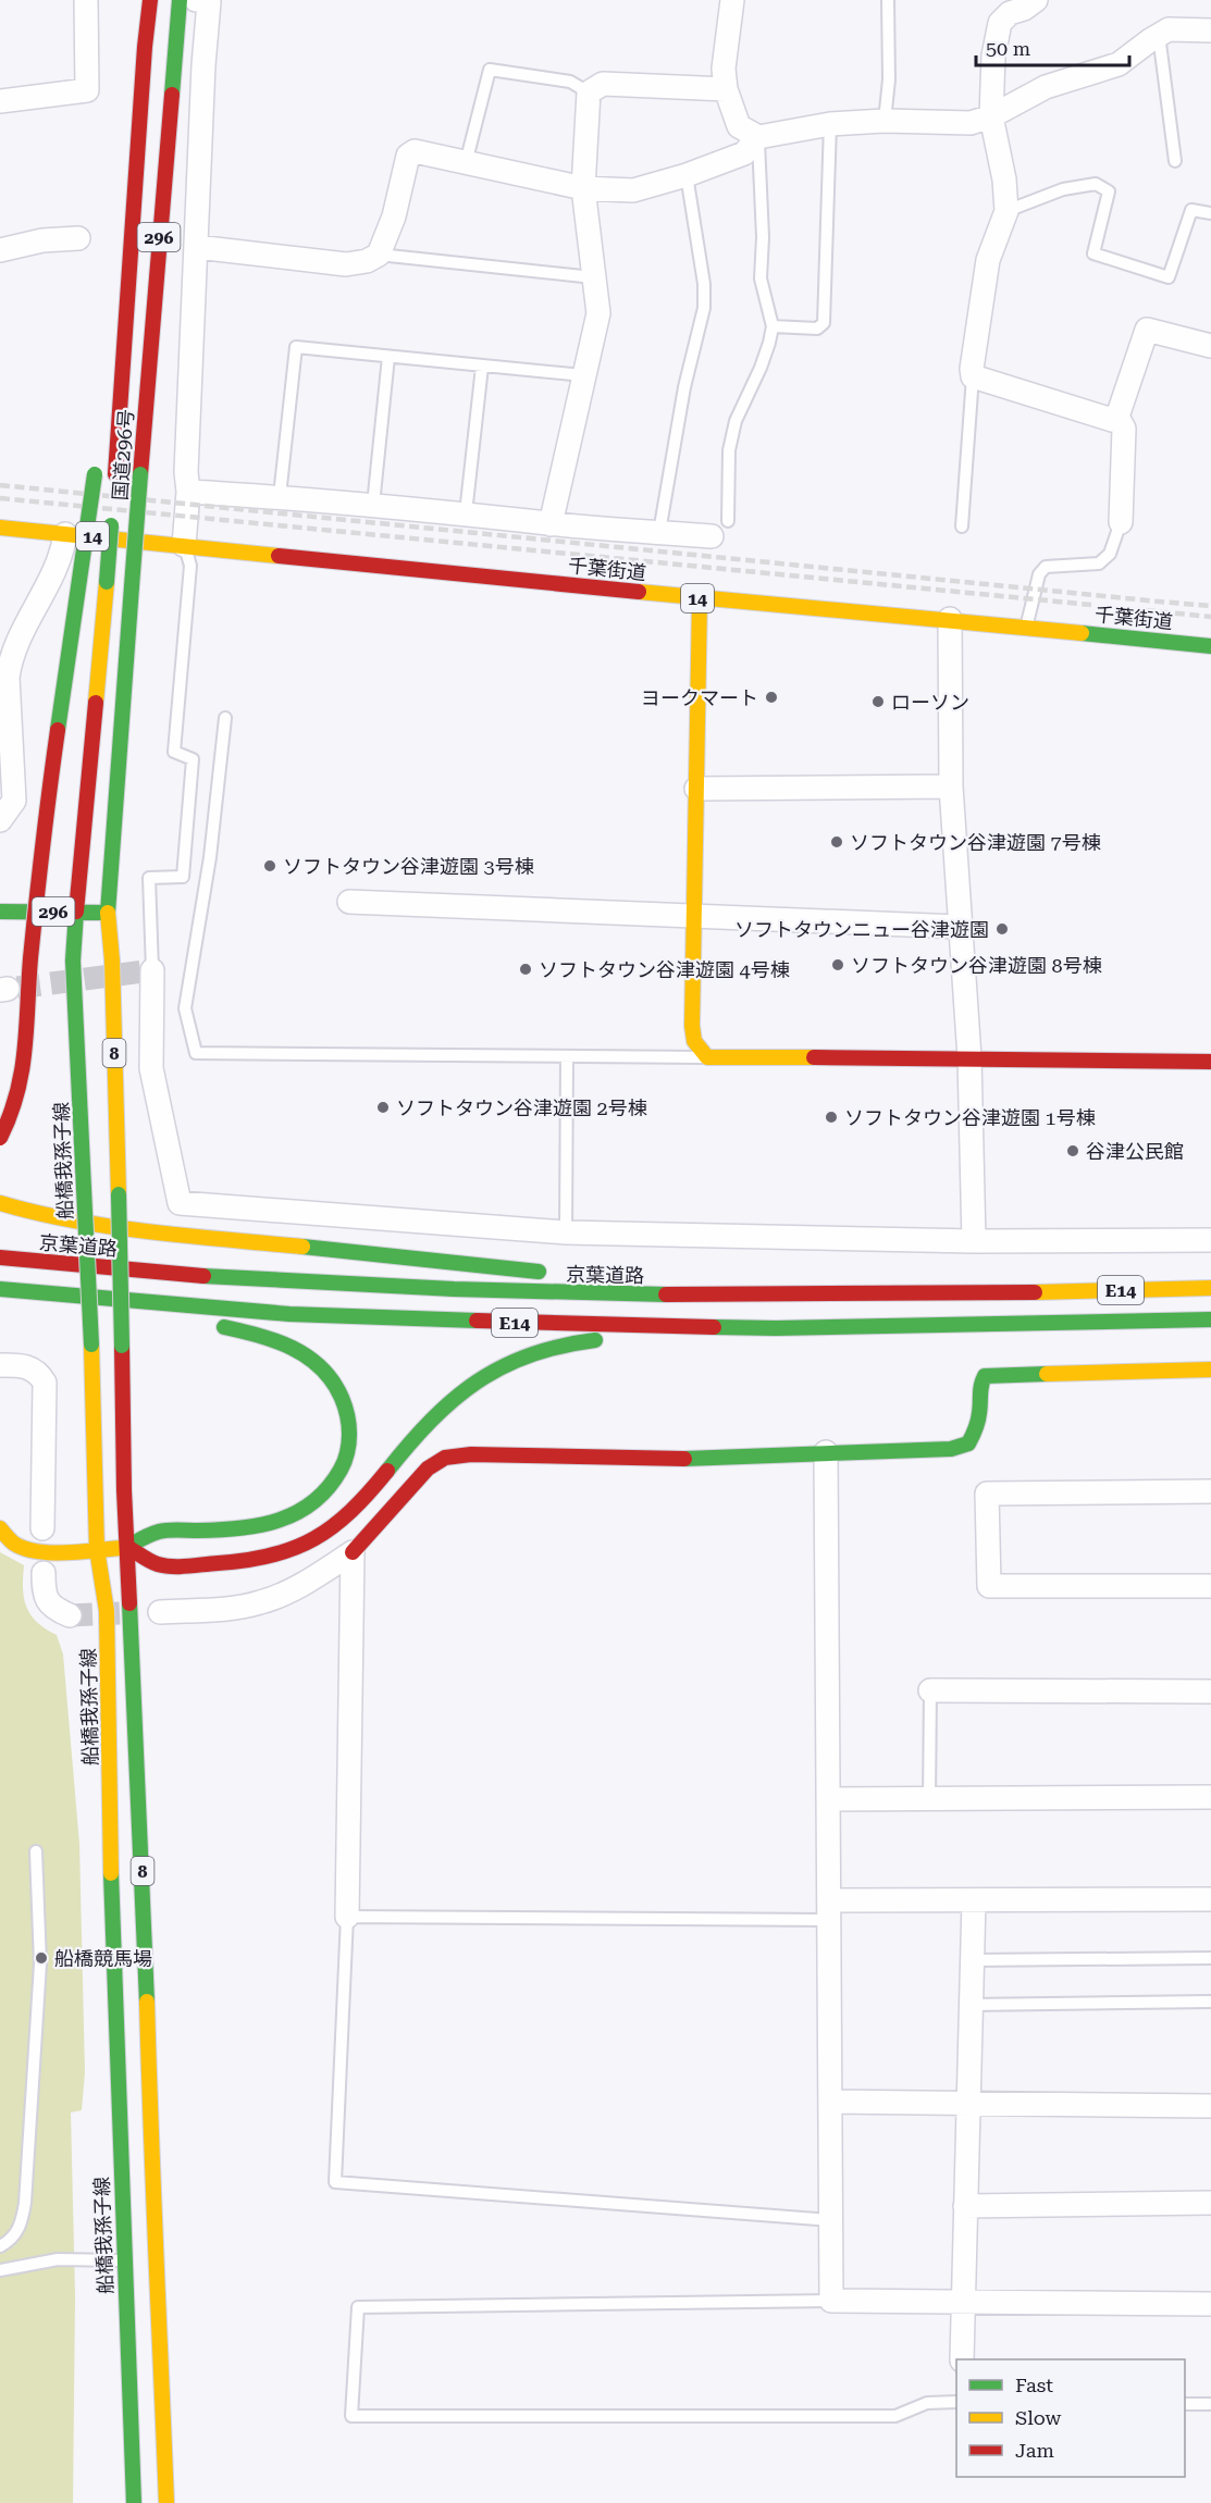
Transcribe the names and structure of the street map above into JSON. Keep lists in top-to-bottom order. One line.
{"streets":{"main road":["296","国道296号","14","千葉街道","8","船橋我孫子線","京葉道路","E14"]},"crossings":[["296","国道296号"],["296","8"],["296","船橋我孫子線"],["国道296号","8"],["国道296号","船橋我孫子線"]],"places":["ヨークマート","ローソン","ソフトタウン谷津遊園 7号棟","ソフトタウン谷津遊園 3号棟","ソフトタウンニュー谷津遊園","ソフトタウン谷津遊園 8号棟","ソフトタウン谷津遊園 4号棟","ソフトタウン谷津遊園 2号棟","ソフトタウン谷津遊園 1号棟","谷津公民館","船橋競馬場"],"legend":["Fast","Slow","Jam"],"scale_bar":"50 m"}
